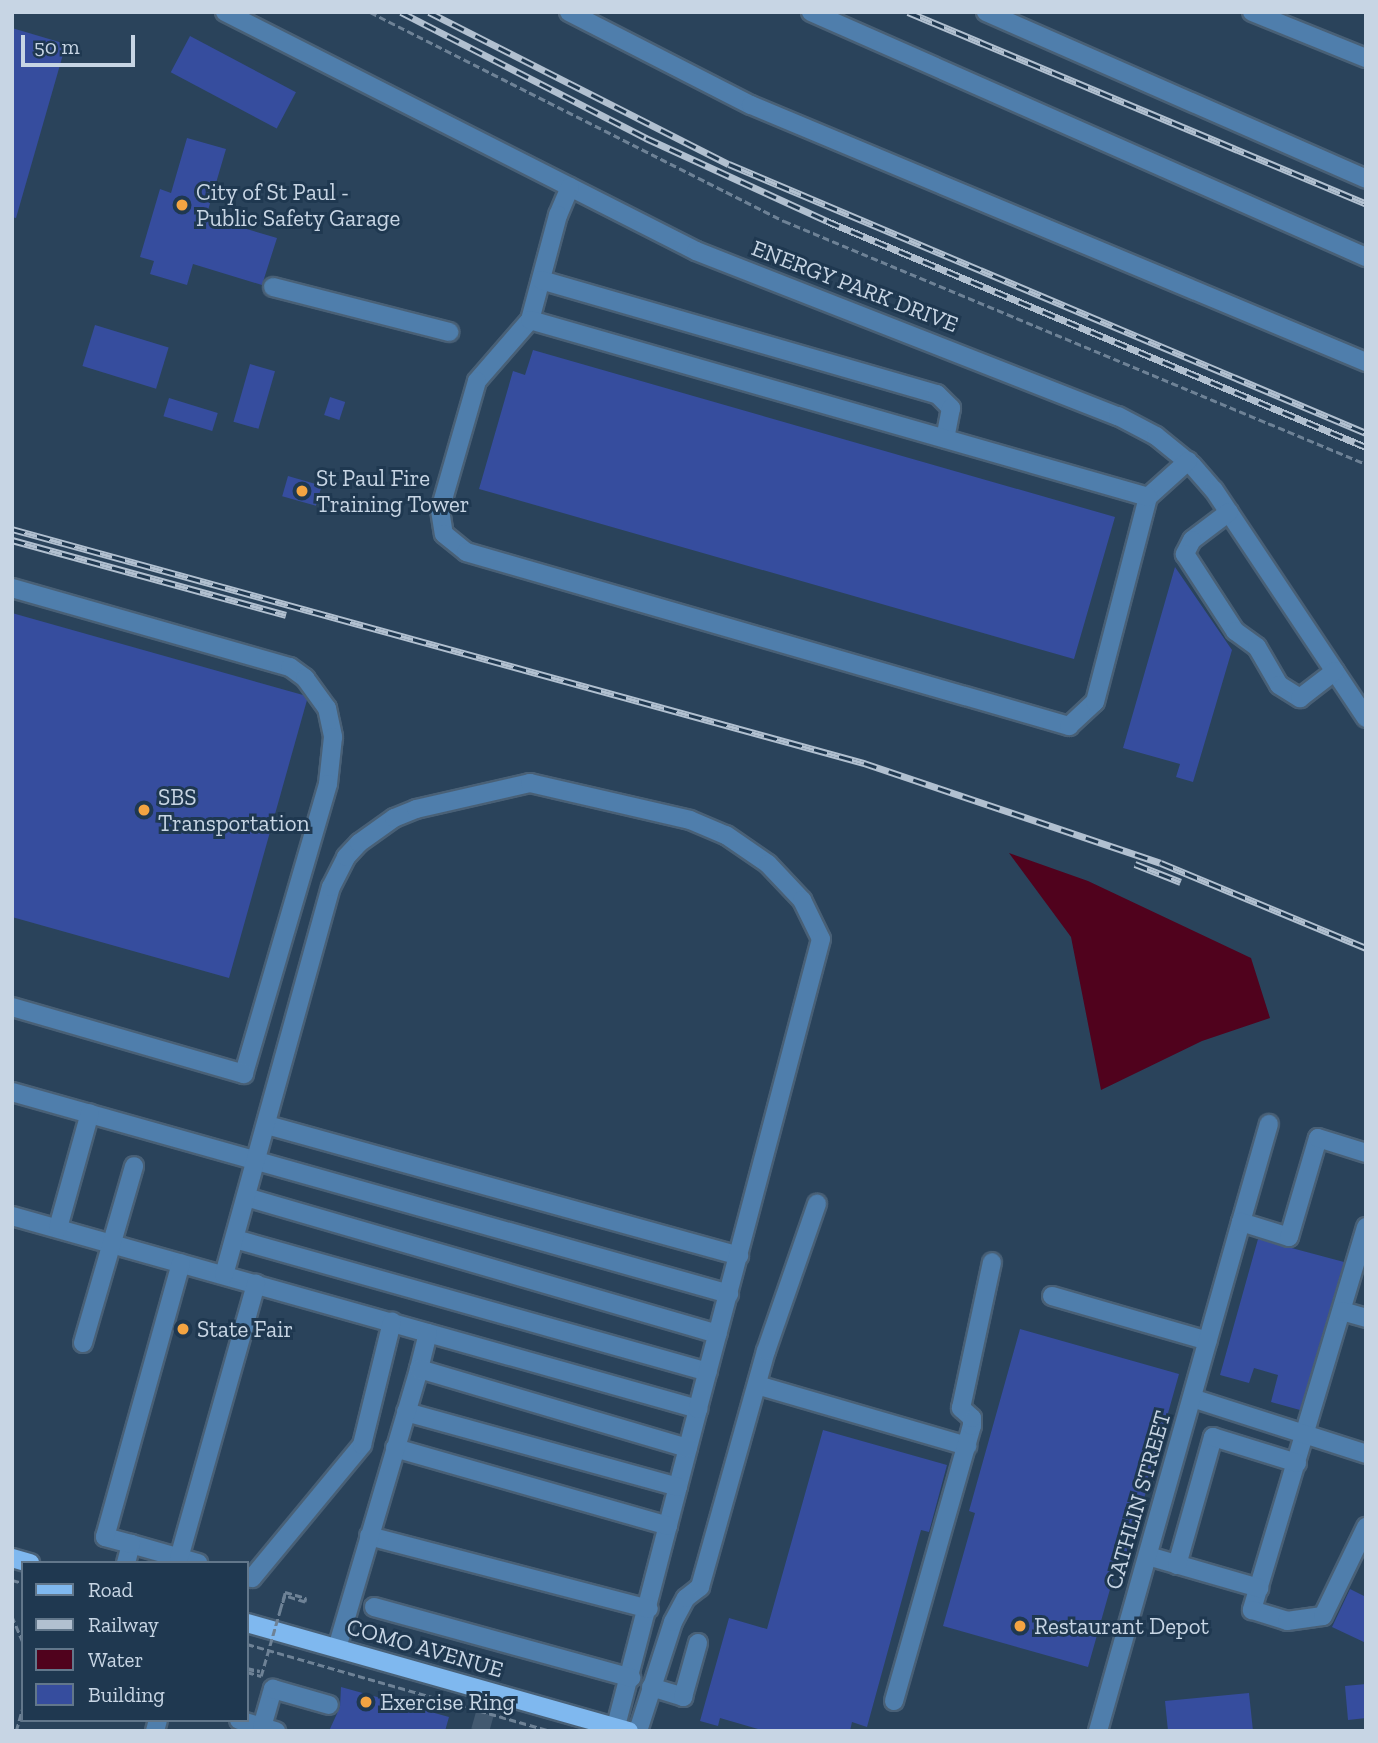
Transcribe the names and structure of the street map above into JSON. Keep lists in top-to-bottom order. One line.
{"streets":{"main road":["COMO AVENUE"],"street":["ENERGY PARK DRIVE","CATHLIN STREET"]},"places":["City of St Paul - Public Safety Garage","St Paul Fire Training Tower","SBS Transportation","State Fair","Restaurant Depot","Exercise Ring"],"legend":["Road","Railway","Water","Building"],"scale_bar":"50 m"}
